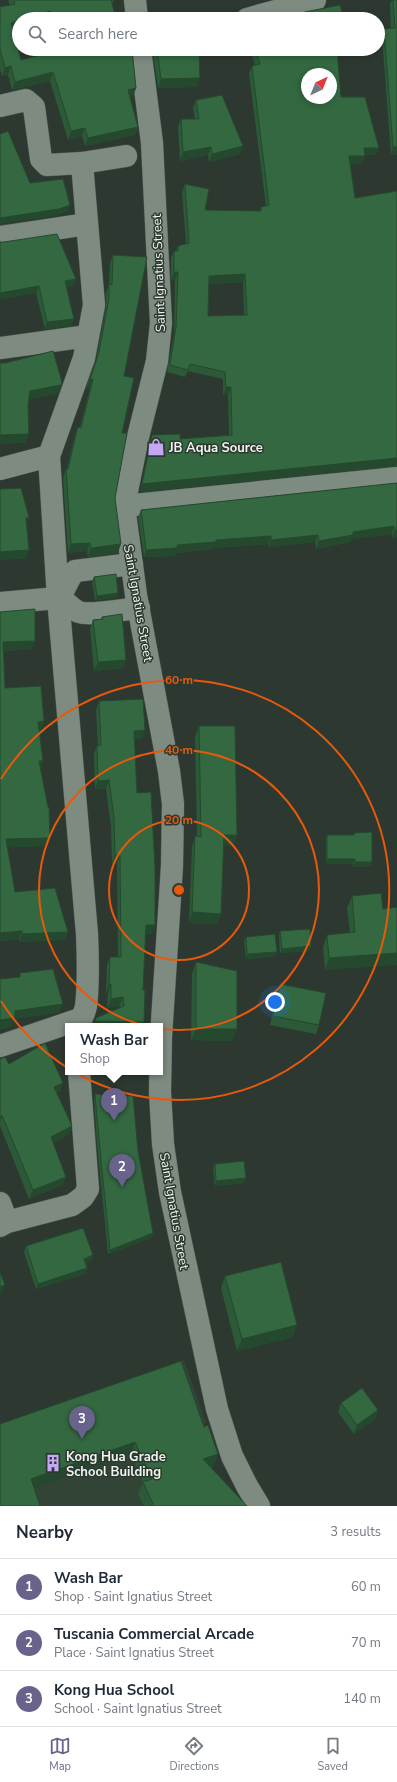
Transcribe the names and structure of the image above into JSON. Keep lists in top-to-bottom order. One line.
{"streets":{"street":["Saint Ignatius Street"]},"places":{"shop":["JB Aqua Source"],"building":["Kong Hua Grade School Building"]},"north":"top right","page":{"search":"Search here","popup":["Wash Bar","Shop"],"pins":["1","2","3"],"heading":["Nearby","3 results"],"list":[{"mark":"1","name":"Wash Bar","note":"Shop · Saint Ignatius Street","value":"60 m"},{"mark":"2","name":"Tuscania Commercial Arcade","note":"Place · Saint Ignatius Street","value":"70 m"},{"mark":"3","name":"Kong Hua School","note":"School · Saint Ignatius Street","value":"140 m"}],"nav":["Map","Directions","Saved"]},"rings":["60 m","40 m","20 m"]}
